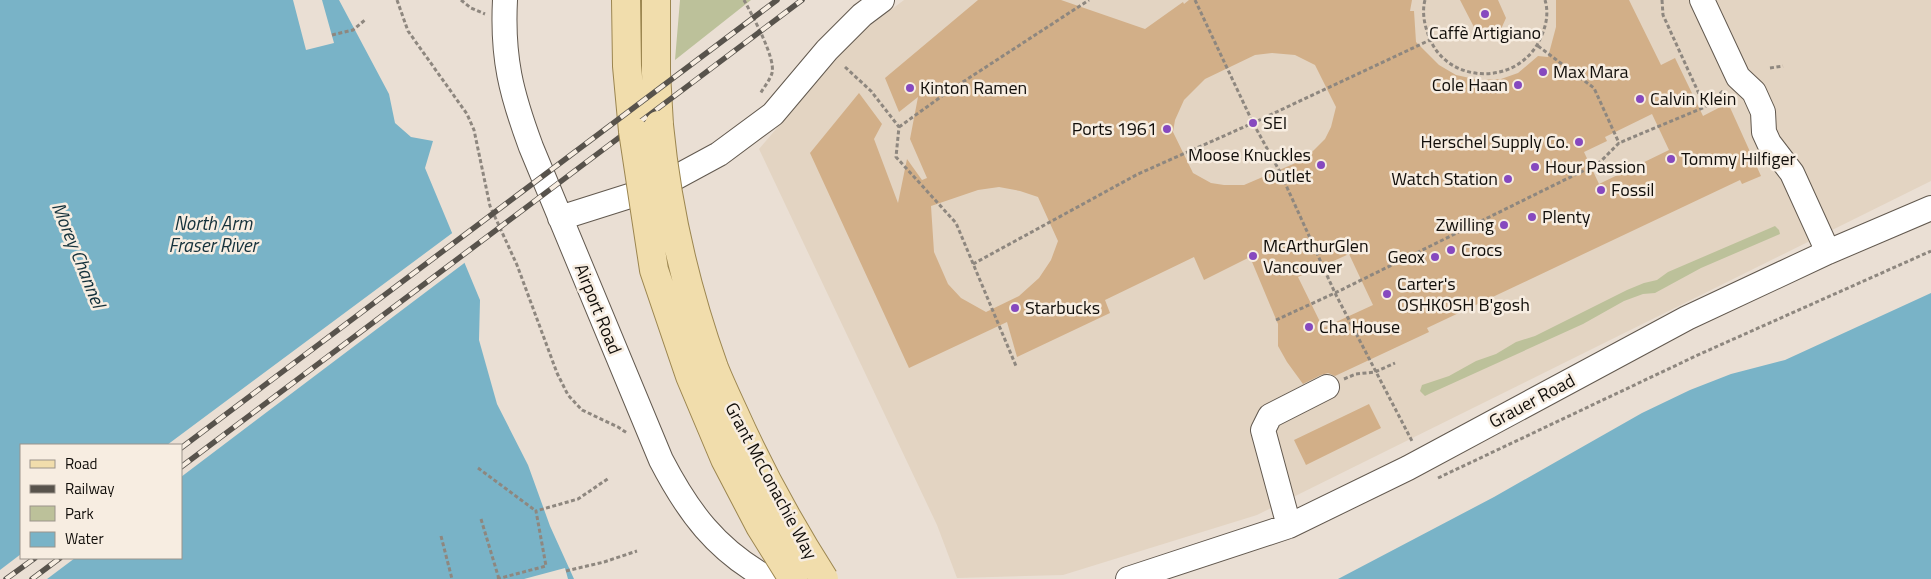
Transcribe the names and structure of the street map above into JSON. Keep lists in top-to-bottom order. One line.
{"streets":{"main road":["Grant McConachie Way"],"street":["Airport Road","Grauer Road"]},"water":["North Arm Fraser River","Morey Channel"],"places":["Caffè Artigiano","Max Mara","Cole Haan","Kinton Ramen","Calvin Klein","SEI","Ports 1961","Herschel Supply Co.","Tommy Hilfiger","Moose Knuckles Outlet","Hour Passion","Watch Station","Fossil","Plenty","Zwilling","Crocs","McArthurGlen Vancouver","Geox","Carter's OSHKOSH B'gosh","Starbucks","Cha House"],"legend":["Road","Railway","Park","Water"]}
